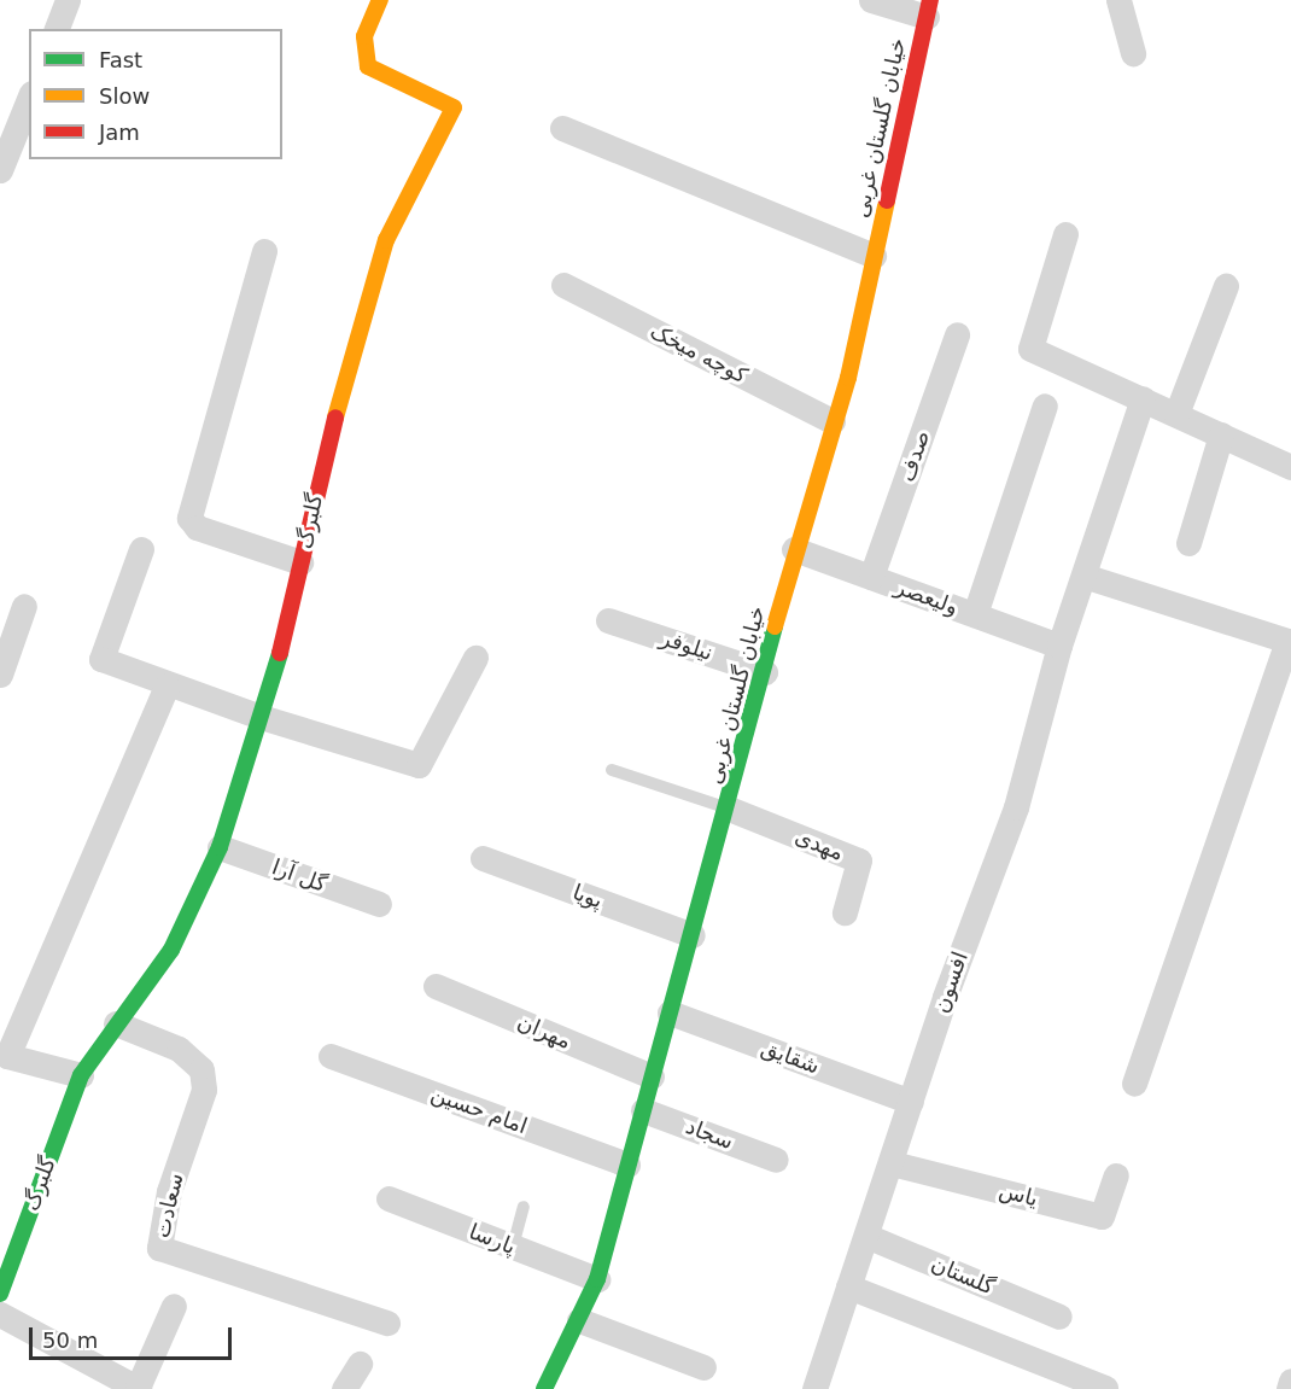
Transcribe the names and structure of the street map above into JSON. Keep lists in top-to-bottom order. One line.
{"streets":{"street":["خیابان گلستان غربی","کوچه میخک","صدف","گلبرگ","ولیعصر","نیلوفر","مهدی","گل آرا","پویا","افسون","مهران","شقایق","امام حسین","سجاد","یاس","سعادت","پارسا","گلستان"]},"crossings":[["خیابان گلستان غربی","کوچه میخک"],["خیابان گلستان غربی","ولیعصر"],["خیابان گلستان غربی","نیلوفر"],["خیابان گلستان غربی","مهدی"],["خیابان گلستان غربی","پویا"],["خیابان گلستان غربی","مهران"],["خیابان گلستان غربی","شقایق"],["خیابان گلستان غربی","امام حسین"],["خیابان گلستان غربی","سجاد"],["خیابان گلستان غربی","پارسا"],["صدف","ولیعصر"],["گلبرگ","گل آرا"],["گلبرگ","سعادت"],["ولیعصر","افسون"],["افسون","شقایق"],["افسون","یاس"],["افسون","گلستان"]],"legend":["Fast","Slow","Jam"],"scale_bar":"50 m"}
